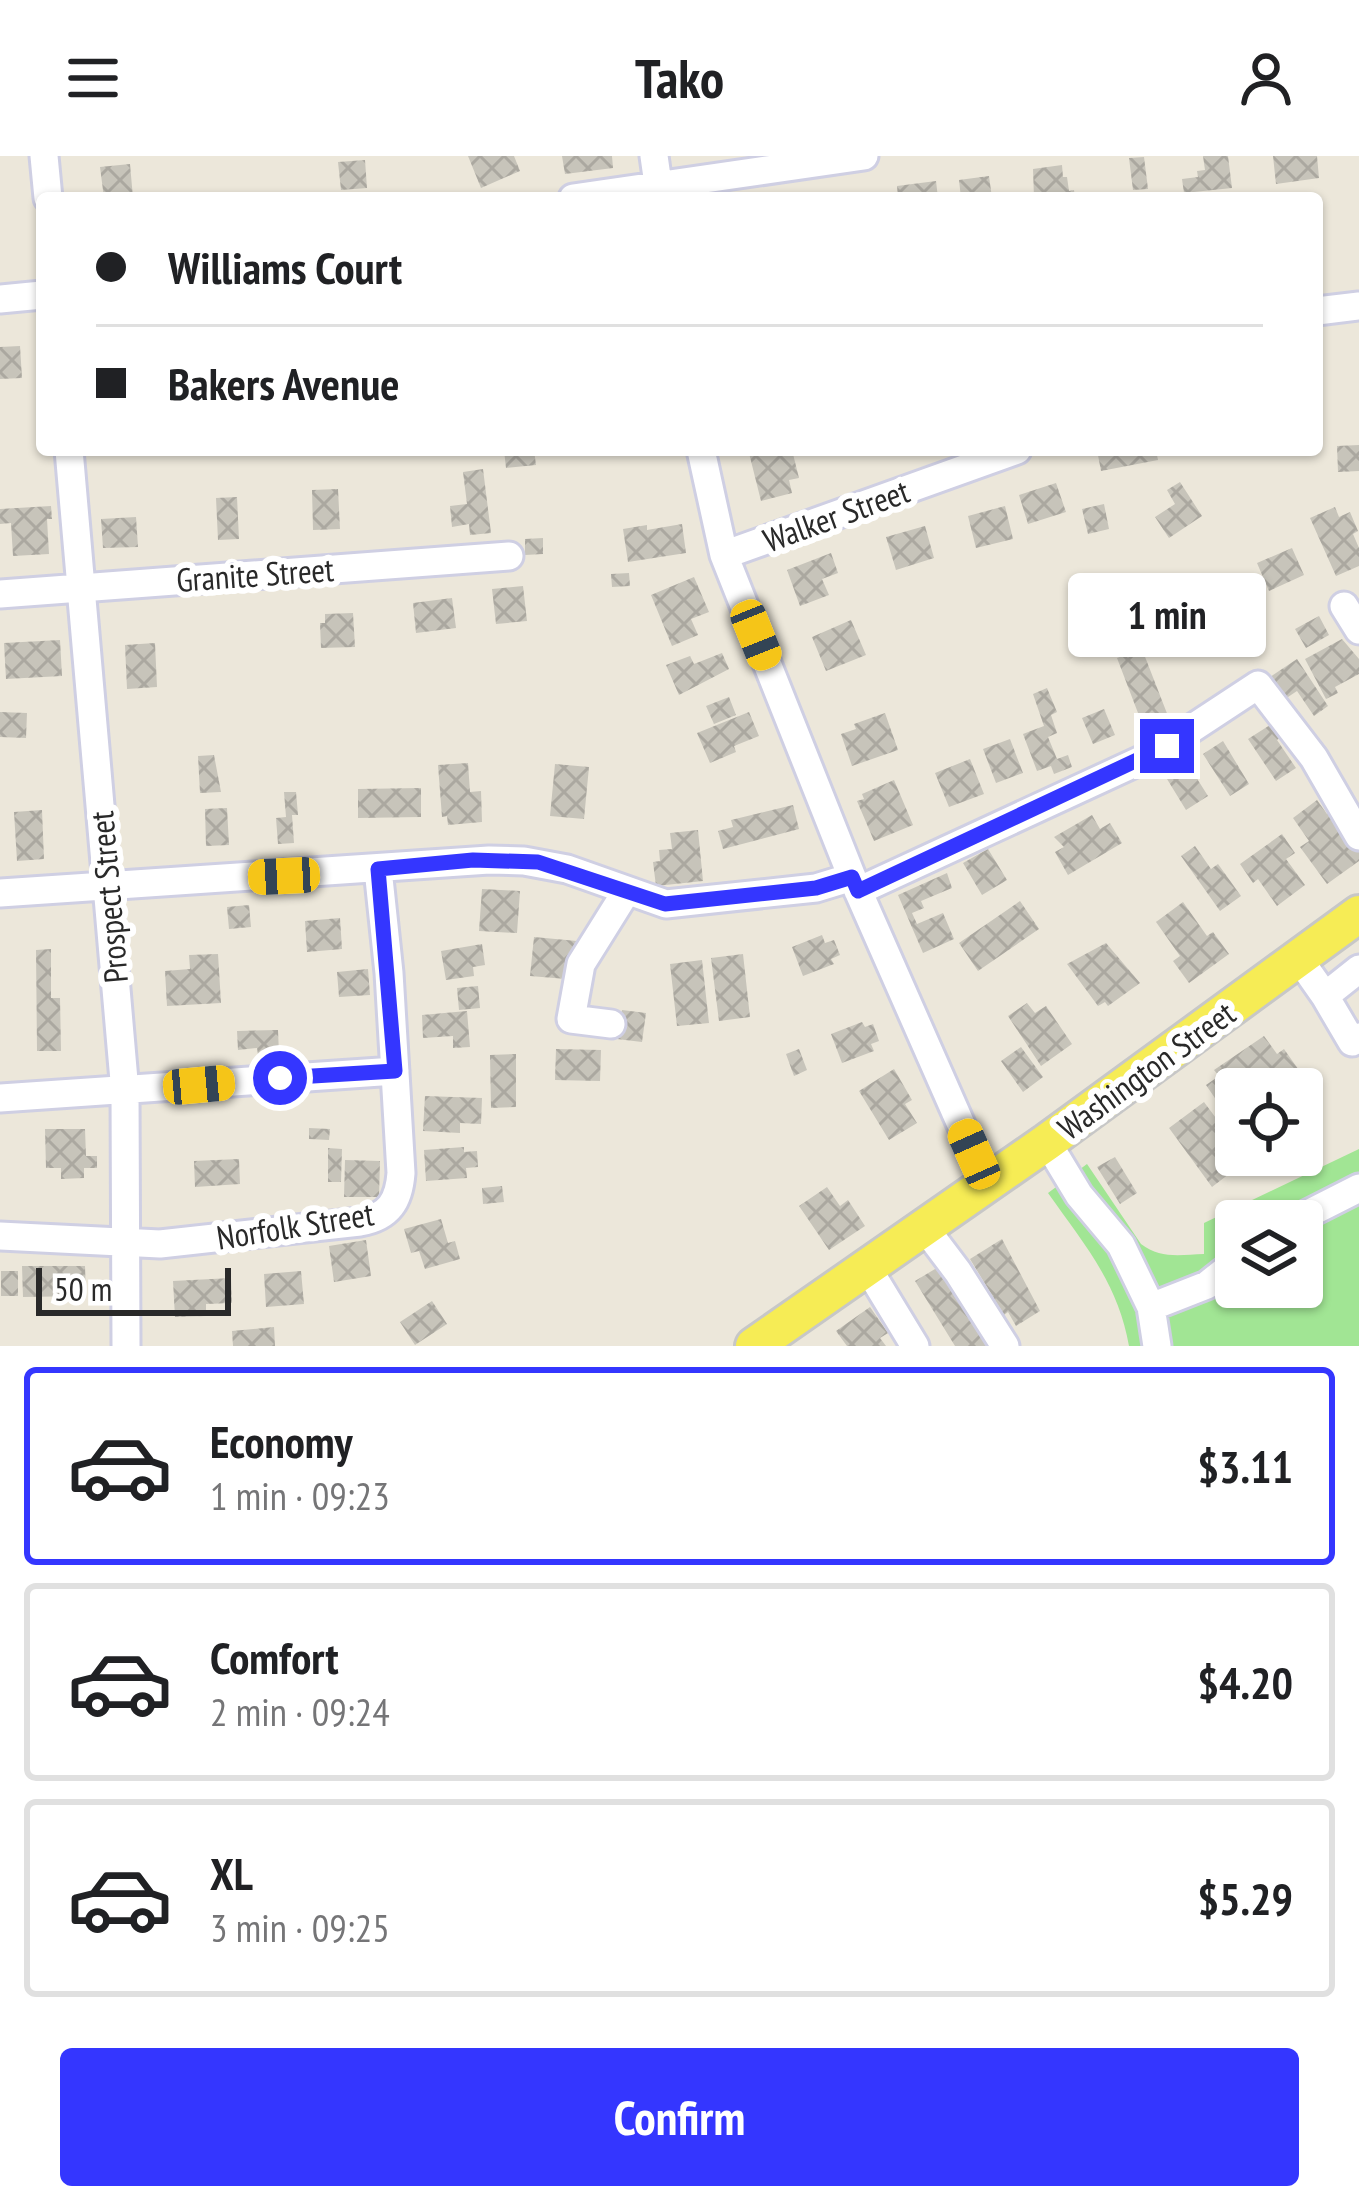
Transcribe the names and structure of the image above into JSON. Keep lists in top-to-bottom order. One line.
{"streets":{"main road":["Washington Street"],"street":["Walker Street","Granite Street","Prospect Street","Norfolk Street"]},"crossings":[["Granite Street","Prospect Street"],["Prospect Street","Norfolk Street"]],"scale_bar":"50 m","page":{"header":"Tako","banner":["Williams Court","Bakers Avenue"],"bubble":"1 min","scale":"50 m","list":[{"name":"Economy","note":"1 min · 09:23","value":"$3.11"},{"name":"Comfort","note":"2 min · 09:24","value":"$4.20"},{"name":"XL","note":"3 min · 09:25","value":"$5.29"}],"buttons":"Confirm"}}
